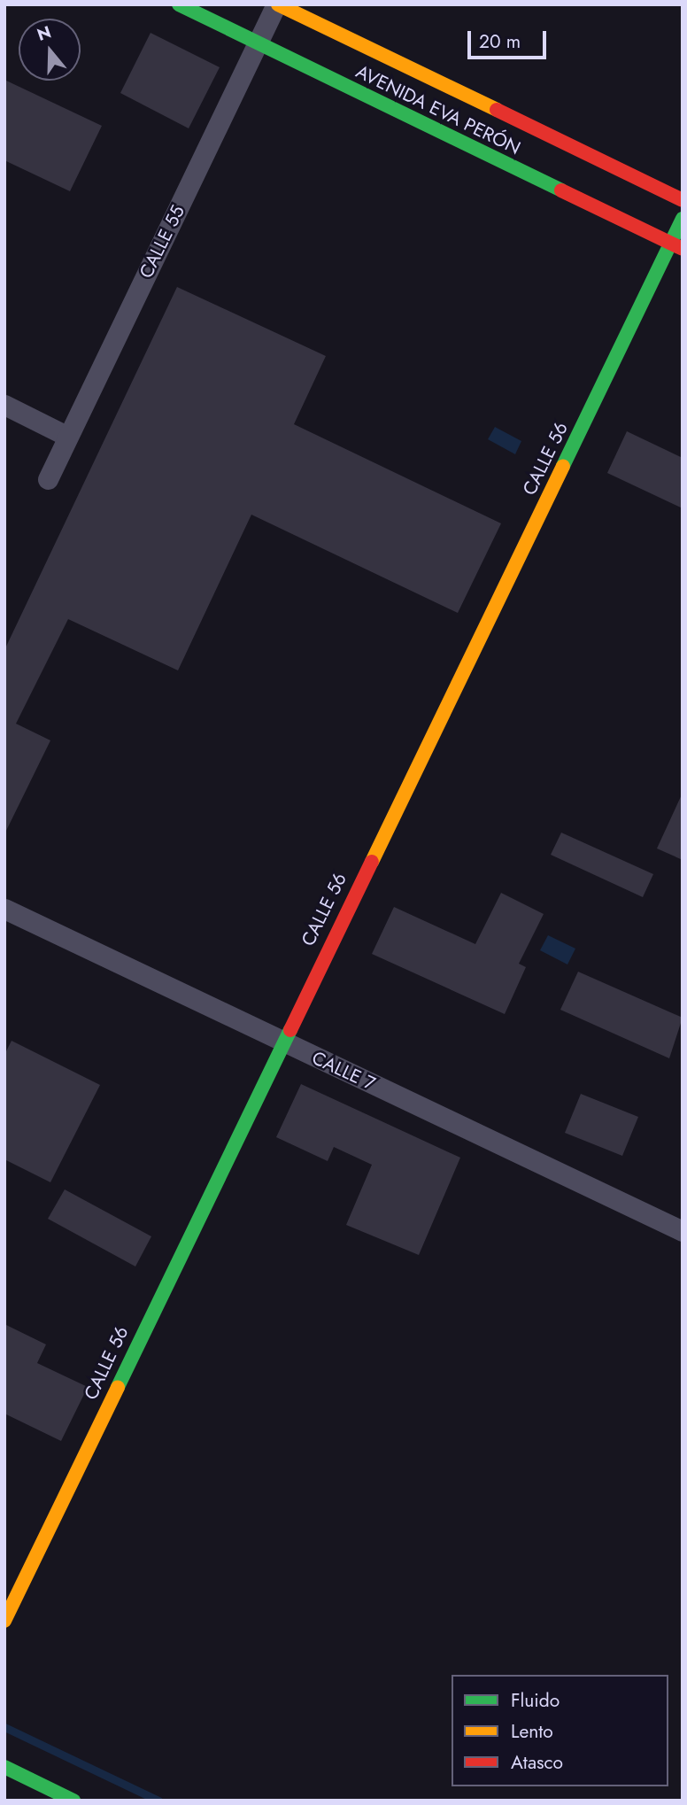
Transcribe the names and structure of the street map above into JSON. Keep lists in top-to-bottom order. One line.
{"streets":{"main road":["AVENIDA EVA PERÓN","CALLE 56"],"street":["CALLE 55","CALLE 7"]},"crossings":[["AVENIDA EVA PERÓN","CALLE 55"],["AVENIDA EVA PERÓN","CALLE 56"],["CALLE 56","CALLE 7"]],"legend":["Fluido","Lento","Atasco"],"scale_bar":"20 m","north":"top"}
